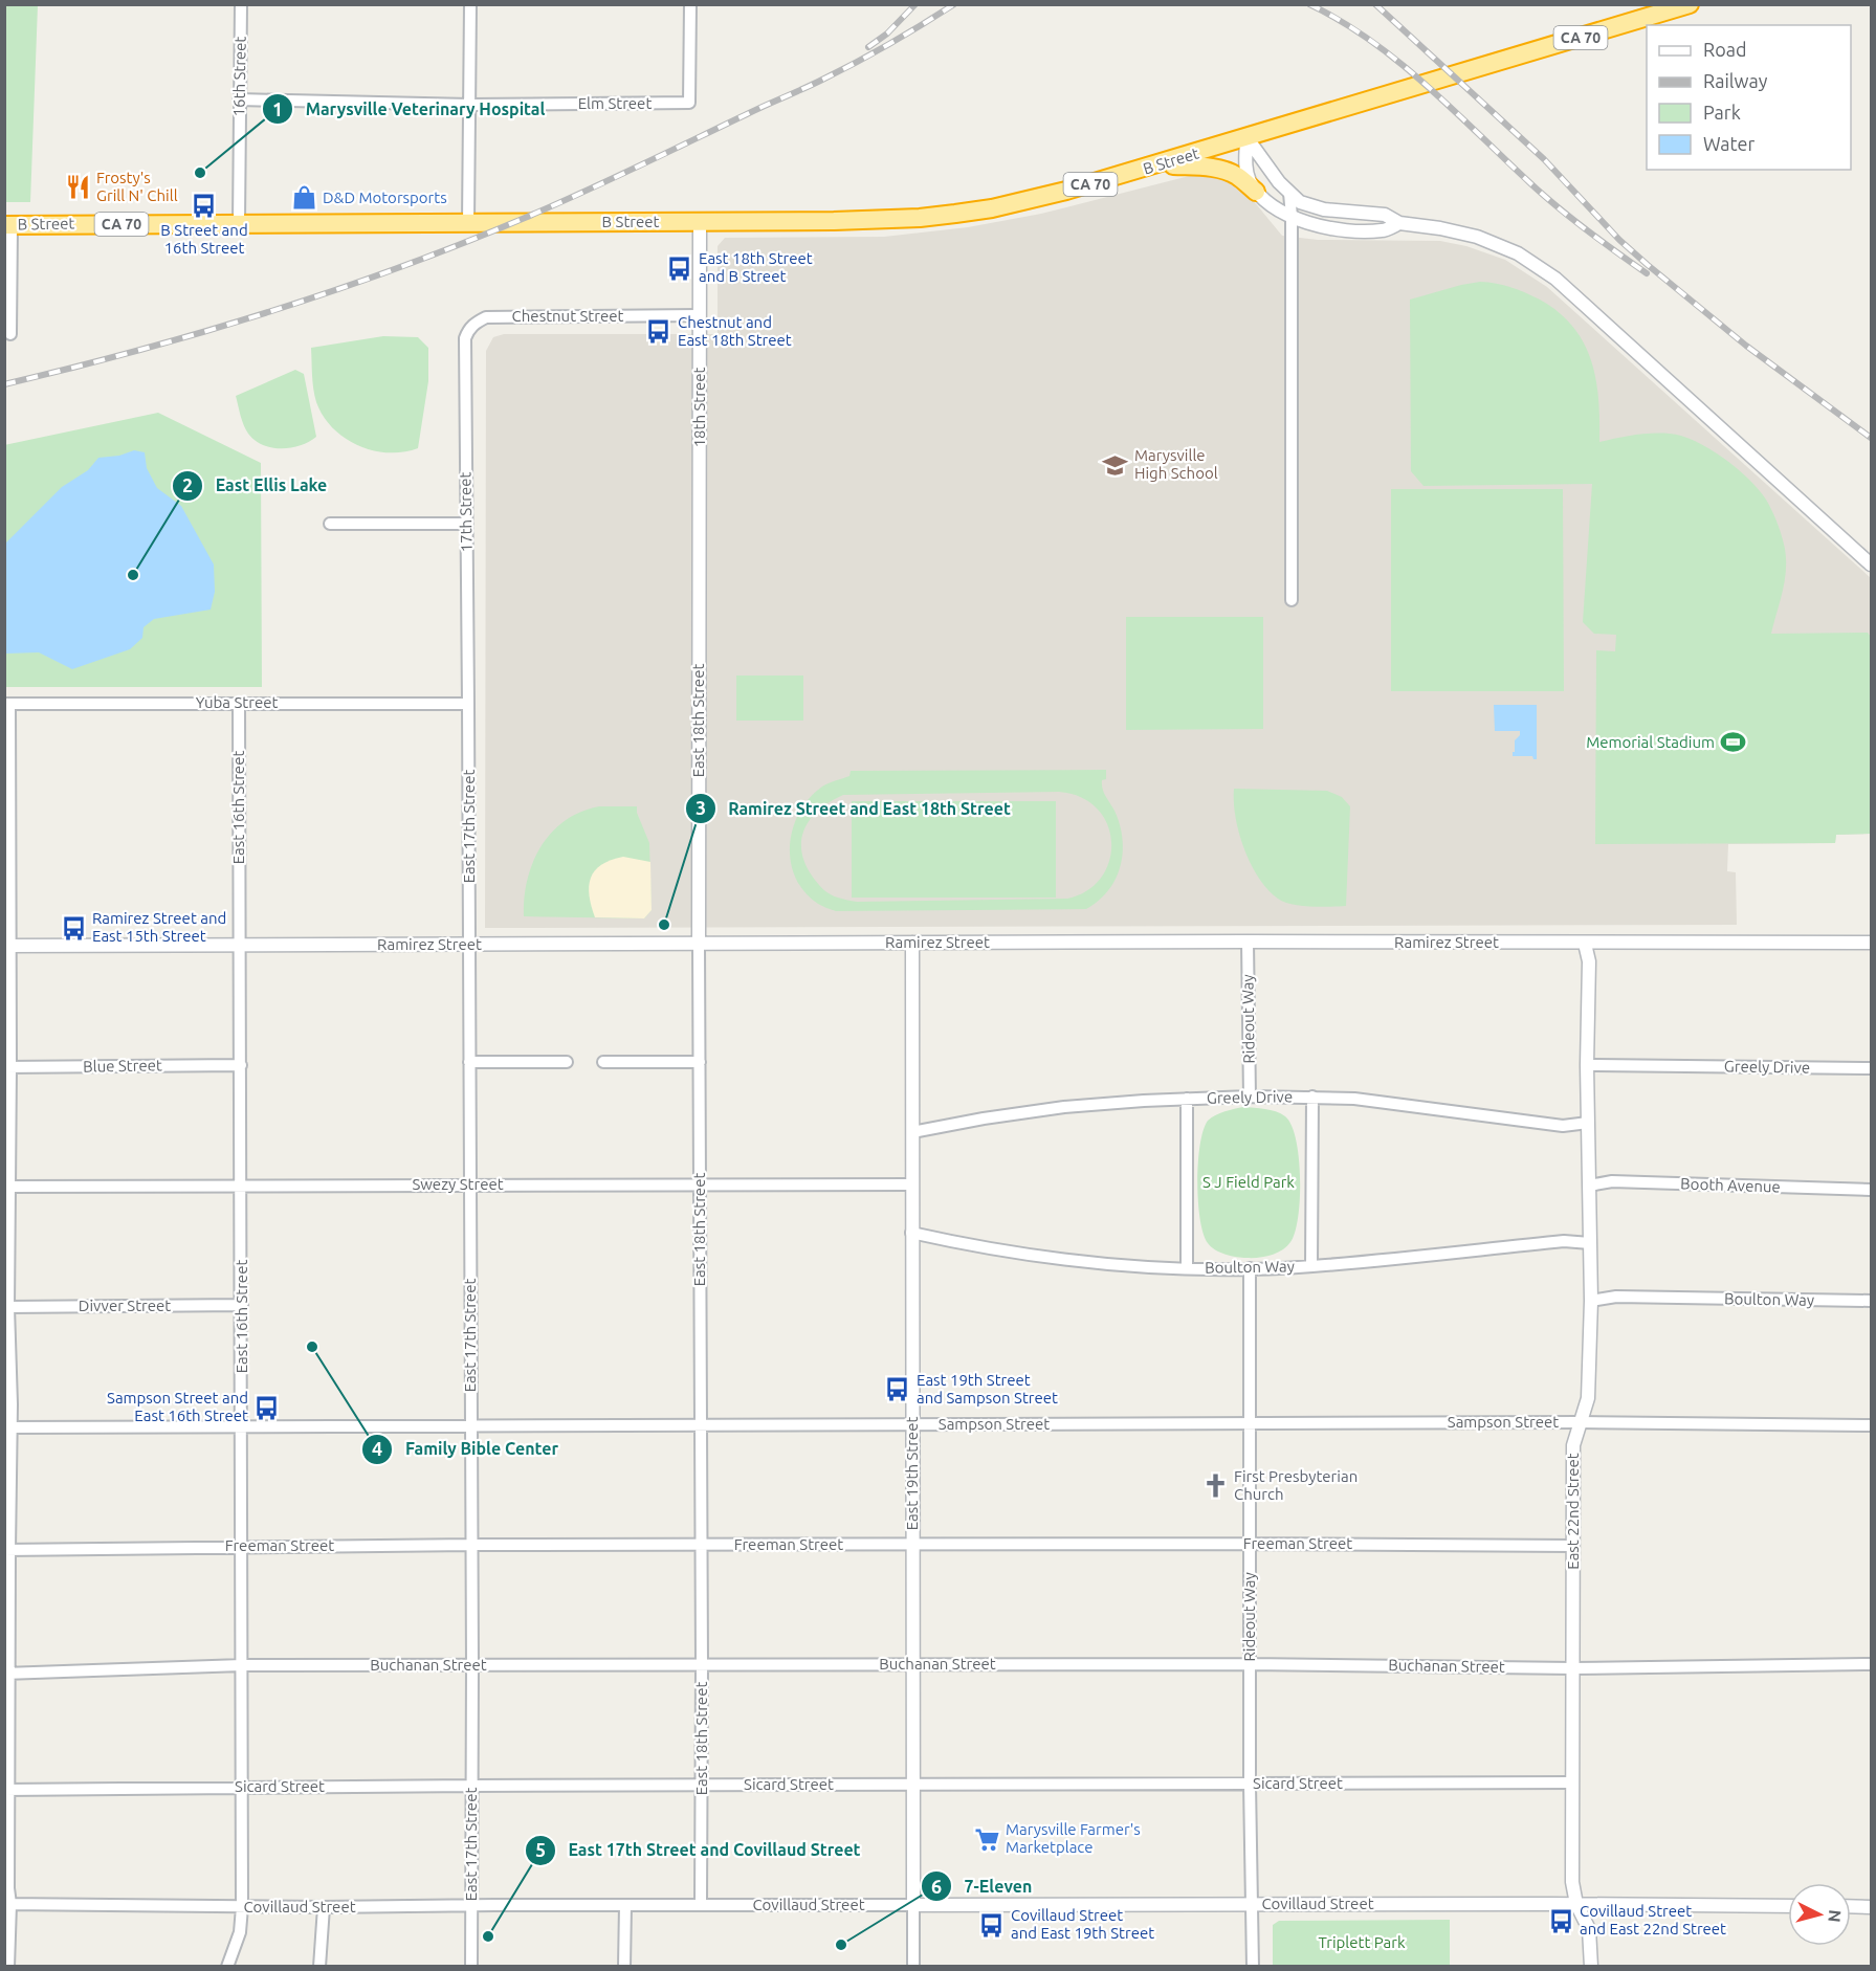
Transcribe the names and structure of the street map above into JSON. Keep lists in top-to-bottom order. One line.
{"streets":{"highway":["CA 70","B Street"],"street":["16th Street","Elm Street","Chestnut Street","18th Street","17th Street","Yuba Street","East 18th Street","East 16th Street","East 17th Street","Ramirez Street","Rideout Way","Blue Street","Greely Drive","Swezy Street","Booth Avenue","Boulton Way","Divver Street","Sampson Street","East 19th Street","East 22nd Street","Freeman Street","Buchanan Street","Sicard Street","Covillaud Street"]},"crossings":[["CA 70","B Street"],["16th Street","Elm Street"],["16th Street","B Street"],["B Street","18th Street"],["Chestnut Street","18th Street"],["Chestnut Street","17th Street"],["18th Street","East 18th Street"],["17th Street","Yuba Street"],["17th Street","East 17th Street"],["Yuba Street","East 16th Street"],["Yuba Street","East 17th Street"],["East 18th Street","Ramirez Street"],["East 18th Street","Swezy Street"],["East 18th Street","Sampson Street"],["East 18th Street","Freeman Street"],["East 18th Street","Buchanan Street"],["East 18th Street","Sicard Street"],["East 18th Street","Covillaud Street"],["East 16th Street","Ramirez Street"],["East 16th Street","Blue Street"],["East 16th Street","Swezy Street"],["East 16th Street","Divver Street"],["East 16th Street","Sampson Street"],["East 16th Street","Freeman Street"],["East 16th Street","Buchanan Street"],["East 16th Street","Sicard Street"],["East 16th Street","Covillaud Street"],["East 17th Street","Ramirez Street"],["East 17th Street","Swezy Street"],["East 17th Street","Sampson Street"],["East 17th Street","Freeman Street"],["East 17th Street","Buchanan Street"],["East 17th Street","Sicard Street"],["East 17th Street","Covillaud Street"],["Ramirez Street","Rideout Way"],["Ramirez Street","East 19th Street"],["Ramirez Street","East 22nd Street"],["Rideout Way","Greely Drive"],["Rideout Way","Boulton Way"],["Rideout Way","Sampson Street"],["Rideout Way","Freeman Street"],["Rideout Way","Buchanan Street"],["Rideout Way","Sicard Street"],["Rideout Way","Covillaud Street"],["Greely Drive","East 19th Street"],["Greely Drive","East 22nd Street"],["Swezy Street","East 19th Street"],["Booth Avenue","East 22nd Street"],["Boulton Way","East 19th Street"],["Boulton Way","East 22nd Street"],["Sampson Street","East 19th Street"],["Sampson Street","East 22nd Street"],["East 19th Street","Freeman Street"],["East 19th Street","Buchanan Street"],["East 19th Street","Sicard Street"],["East 19th Street","Covillaud Street"],["East 22nd Street","Freeman Street"],["East 22nd Street","Buchanan Street"],["East 22nd Street","Sicard Street"],["East 22nd Street","Covillaud Street"]],"parks":["S J Field Park","Triplett Park"],"places":{"other":["Marysville Veterinary Hospital","East Ellis Lake","Ramirez Street and East 18th Street","Family Bible Center","East 17th Street and Covillaud Street","7-Eleven"],"restaurant":["Frosty's Grill N' Chill"],"shop":["D&D Motorsports"],"bus stop":["B Street and 16th Street","East 18th Street and B Street","Chestnut and East 18th Street","Ramirez Street and East 15th Street","East 19th Street and Sampson Street","Sampson Street and East 16th Street","Covillaud Street and East 22nd Street","Covillaud Street and East 19th Street"],"school or university":["Marysville High School"],"sports":["Memorial Stadium"],"church":["First Presbyterian Church"],"supermarket":["Marysville Farmer's Marketplace"]},"legend":["Road","Railway","Park","Water"],"north":"right"}
